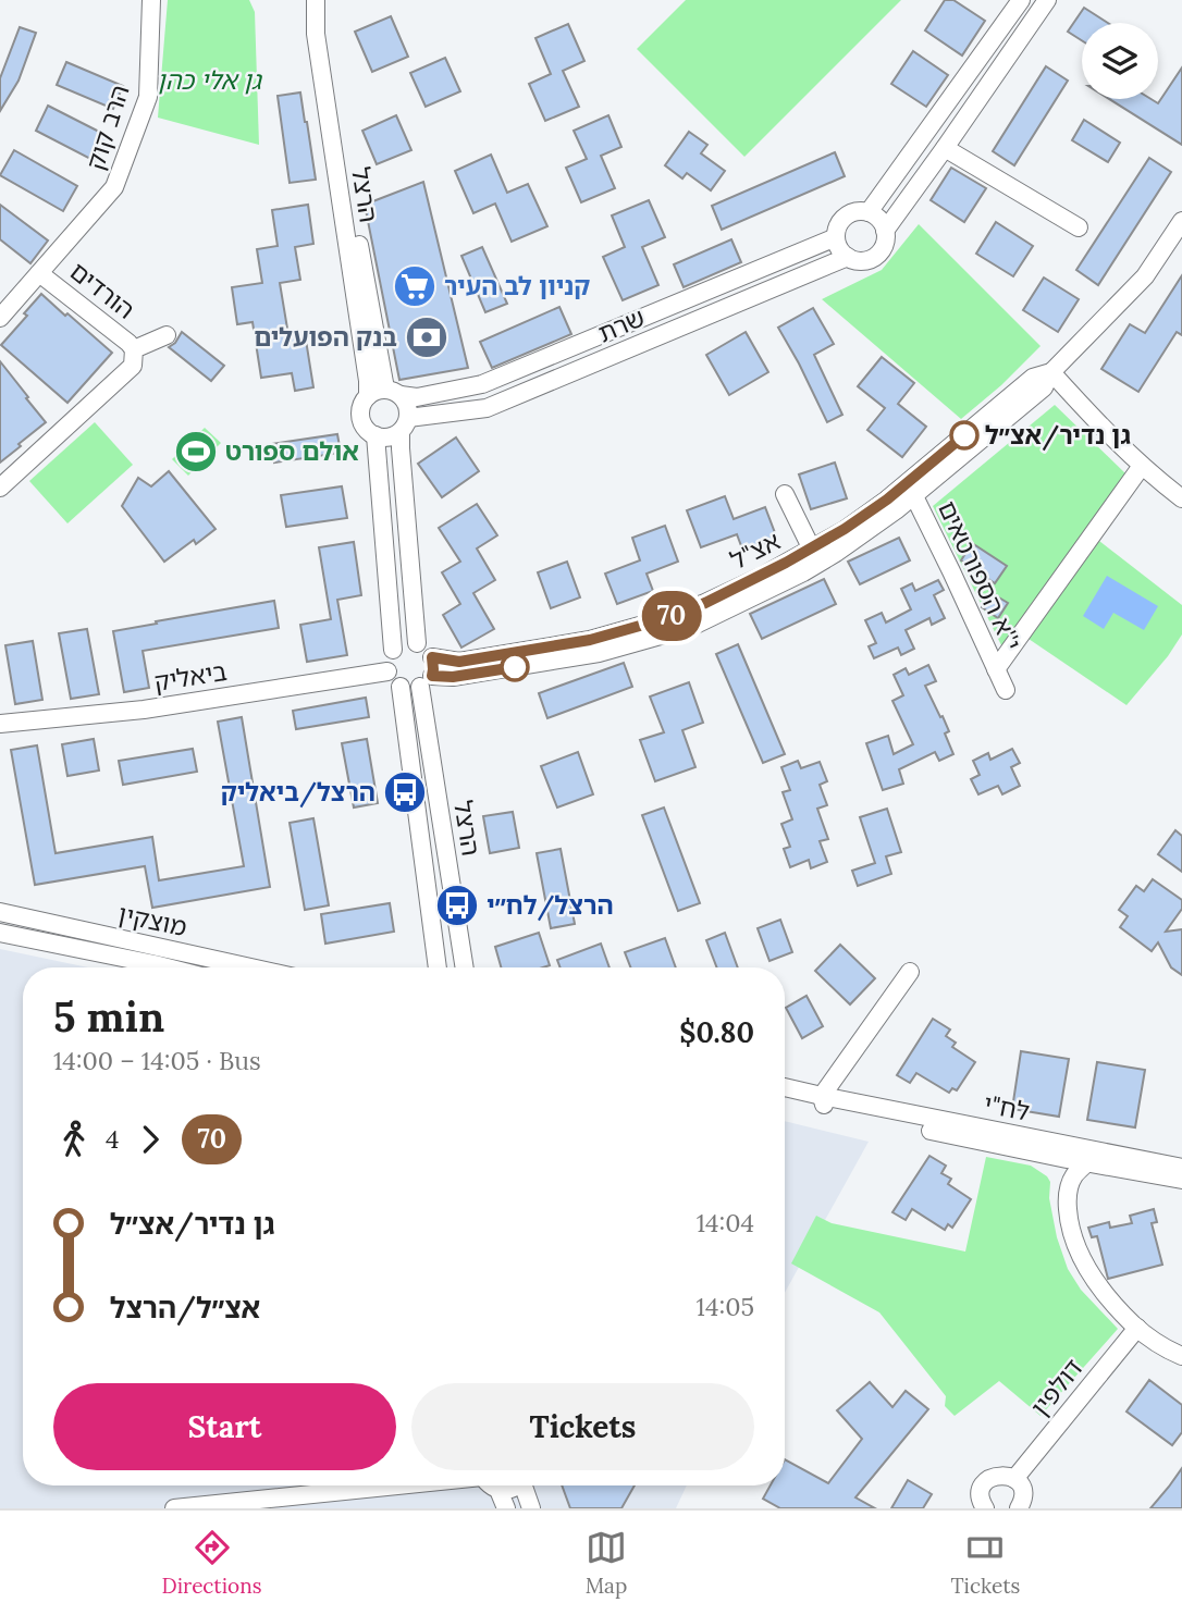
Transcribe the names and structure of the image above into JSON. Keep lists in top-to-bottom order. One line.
{"streets":{"street":["הרב קוק","הרצל","הורדים","שרת","אצ\"ל","י''א הספורטאים","ביאליק","מוצקין","לח\"י","דולפין"]},"crossings":[["הרב קוק","הורדים"],["הרצל","שרת"],["הרצל","אצ\"ל"],["הרצל","ביאליק"],["אצ\"ל","י''א הספורטאים"],["אצ\"ל","ביאליק"]],"parks":["גן אלי כהן"],"places":{"supermarket":["קניון לב העיר"],"bank":["בנק הפועלים"],"other":["גן נדיר/אצ״ל"],"sports":["אולם ספורט"],"bus stop":["הרצל/ביאליק","הרצל/לח״י"]},"lines":["bus line 70"],"page":{"on_map":"70","heading":["5 min","14:00 – 14:05 · Bus","$0.80"],"legs":["4","70"],"list":[{"name":"גן נדיר/אצ״ל","value":"14:04"},{"name":"אצ״ל/הרצל","value":"14:05"}],"buttons":["Start","Tickets"],"tabs":["Directions","Map","Tickets"]}}
